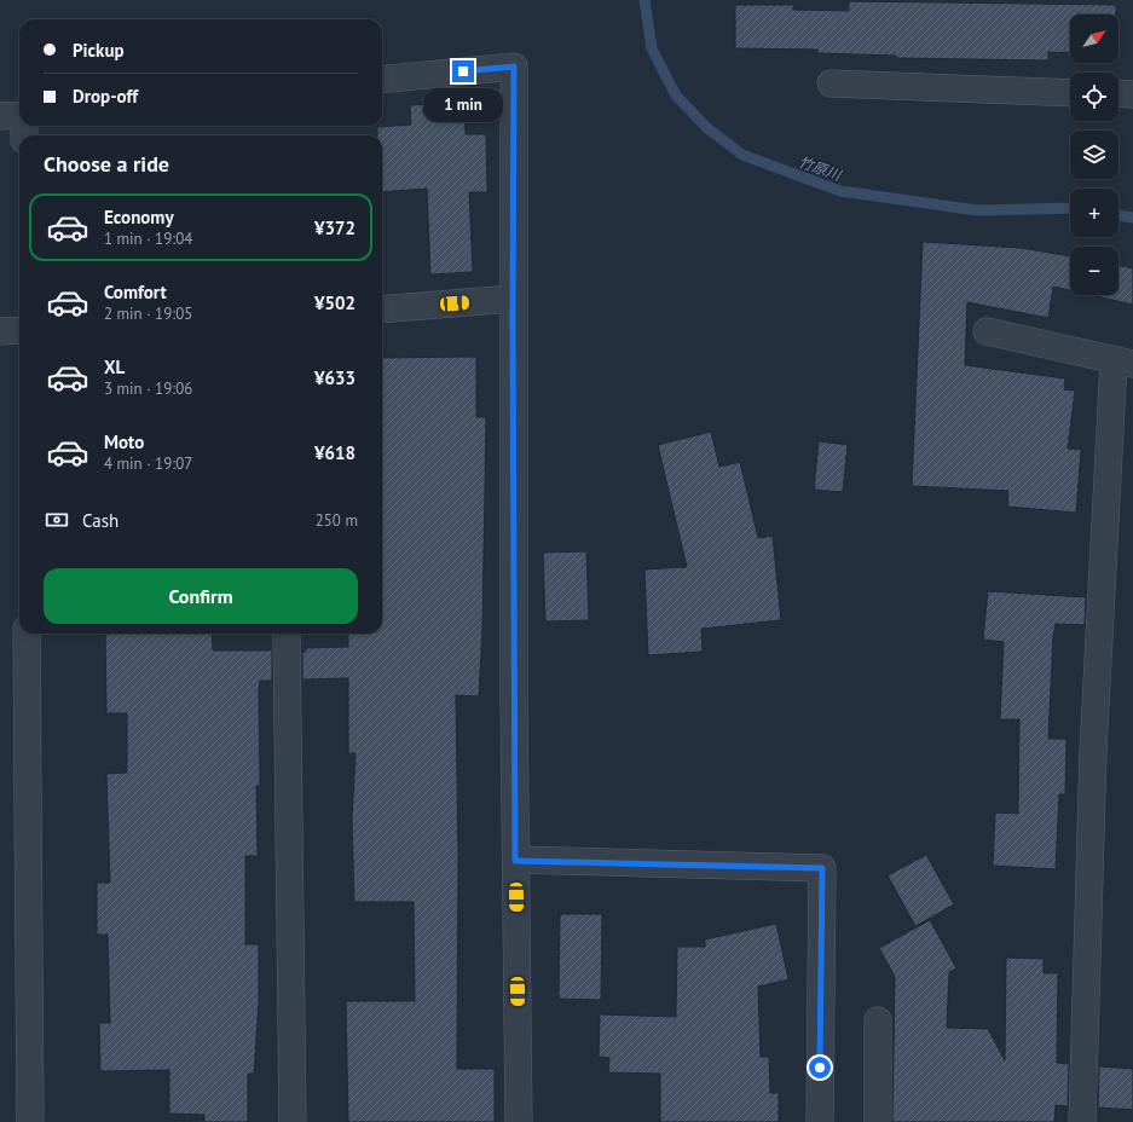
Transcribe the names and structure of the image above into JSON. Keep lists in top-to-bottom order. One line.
{"water":["竹原川"],"north":"top right","page":{"map_buttons":["+","−"],"banner":["Pickup","Drop-off"],"bubble":"1 min","heading":"Choose a ride","list":[{"name":"Economy","note":"1 min · 19:04","value":"¥372"},{"name":"Comfort","note":"2 min · 19:05","value":"¥502"},{"name":"XL","note":"3 min · 19:06","value":"¥633"},{"name":"Moto","note":"4 min · 19:07","value":"¥618"}],"pay":["Cash","250 m"],"buttons":"Confirm"}}
